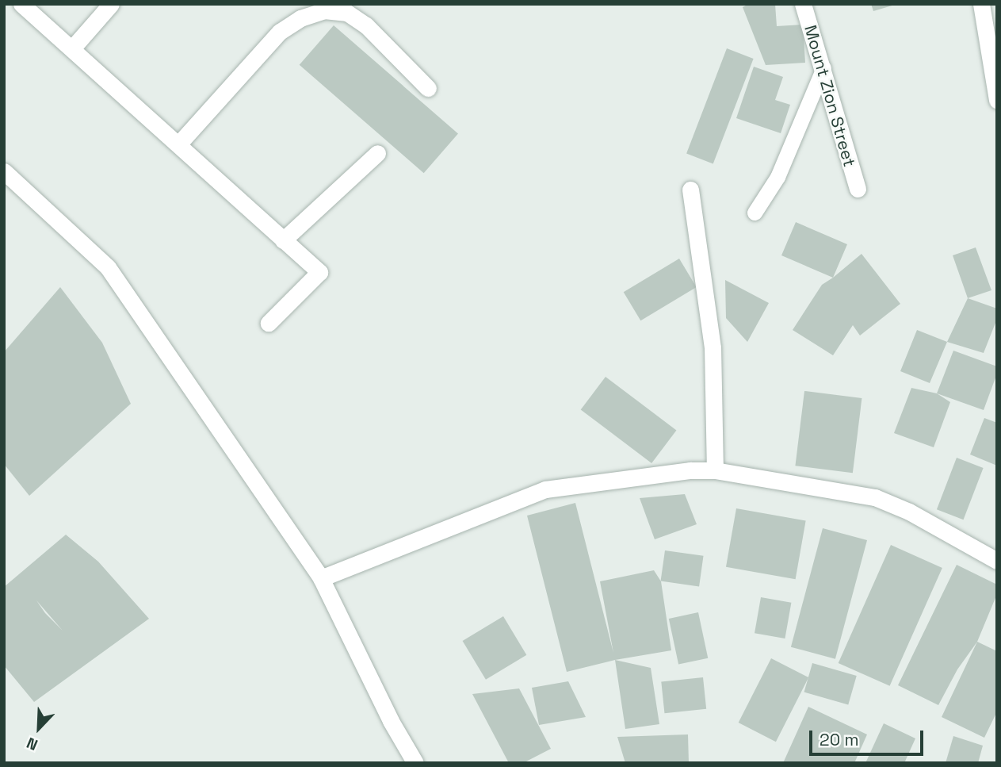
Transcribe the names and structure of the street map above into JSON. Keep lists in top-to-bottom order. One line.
{"streets":{"street":["Mount Zion Street"]},"scale_bar":"20 m","north":"bottom left"}
